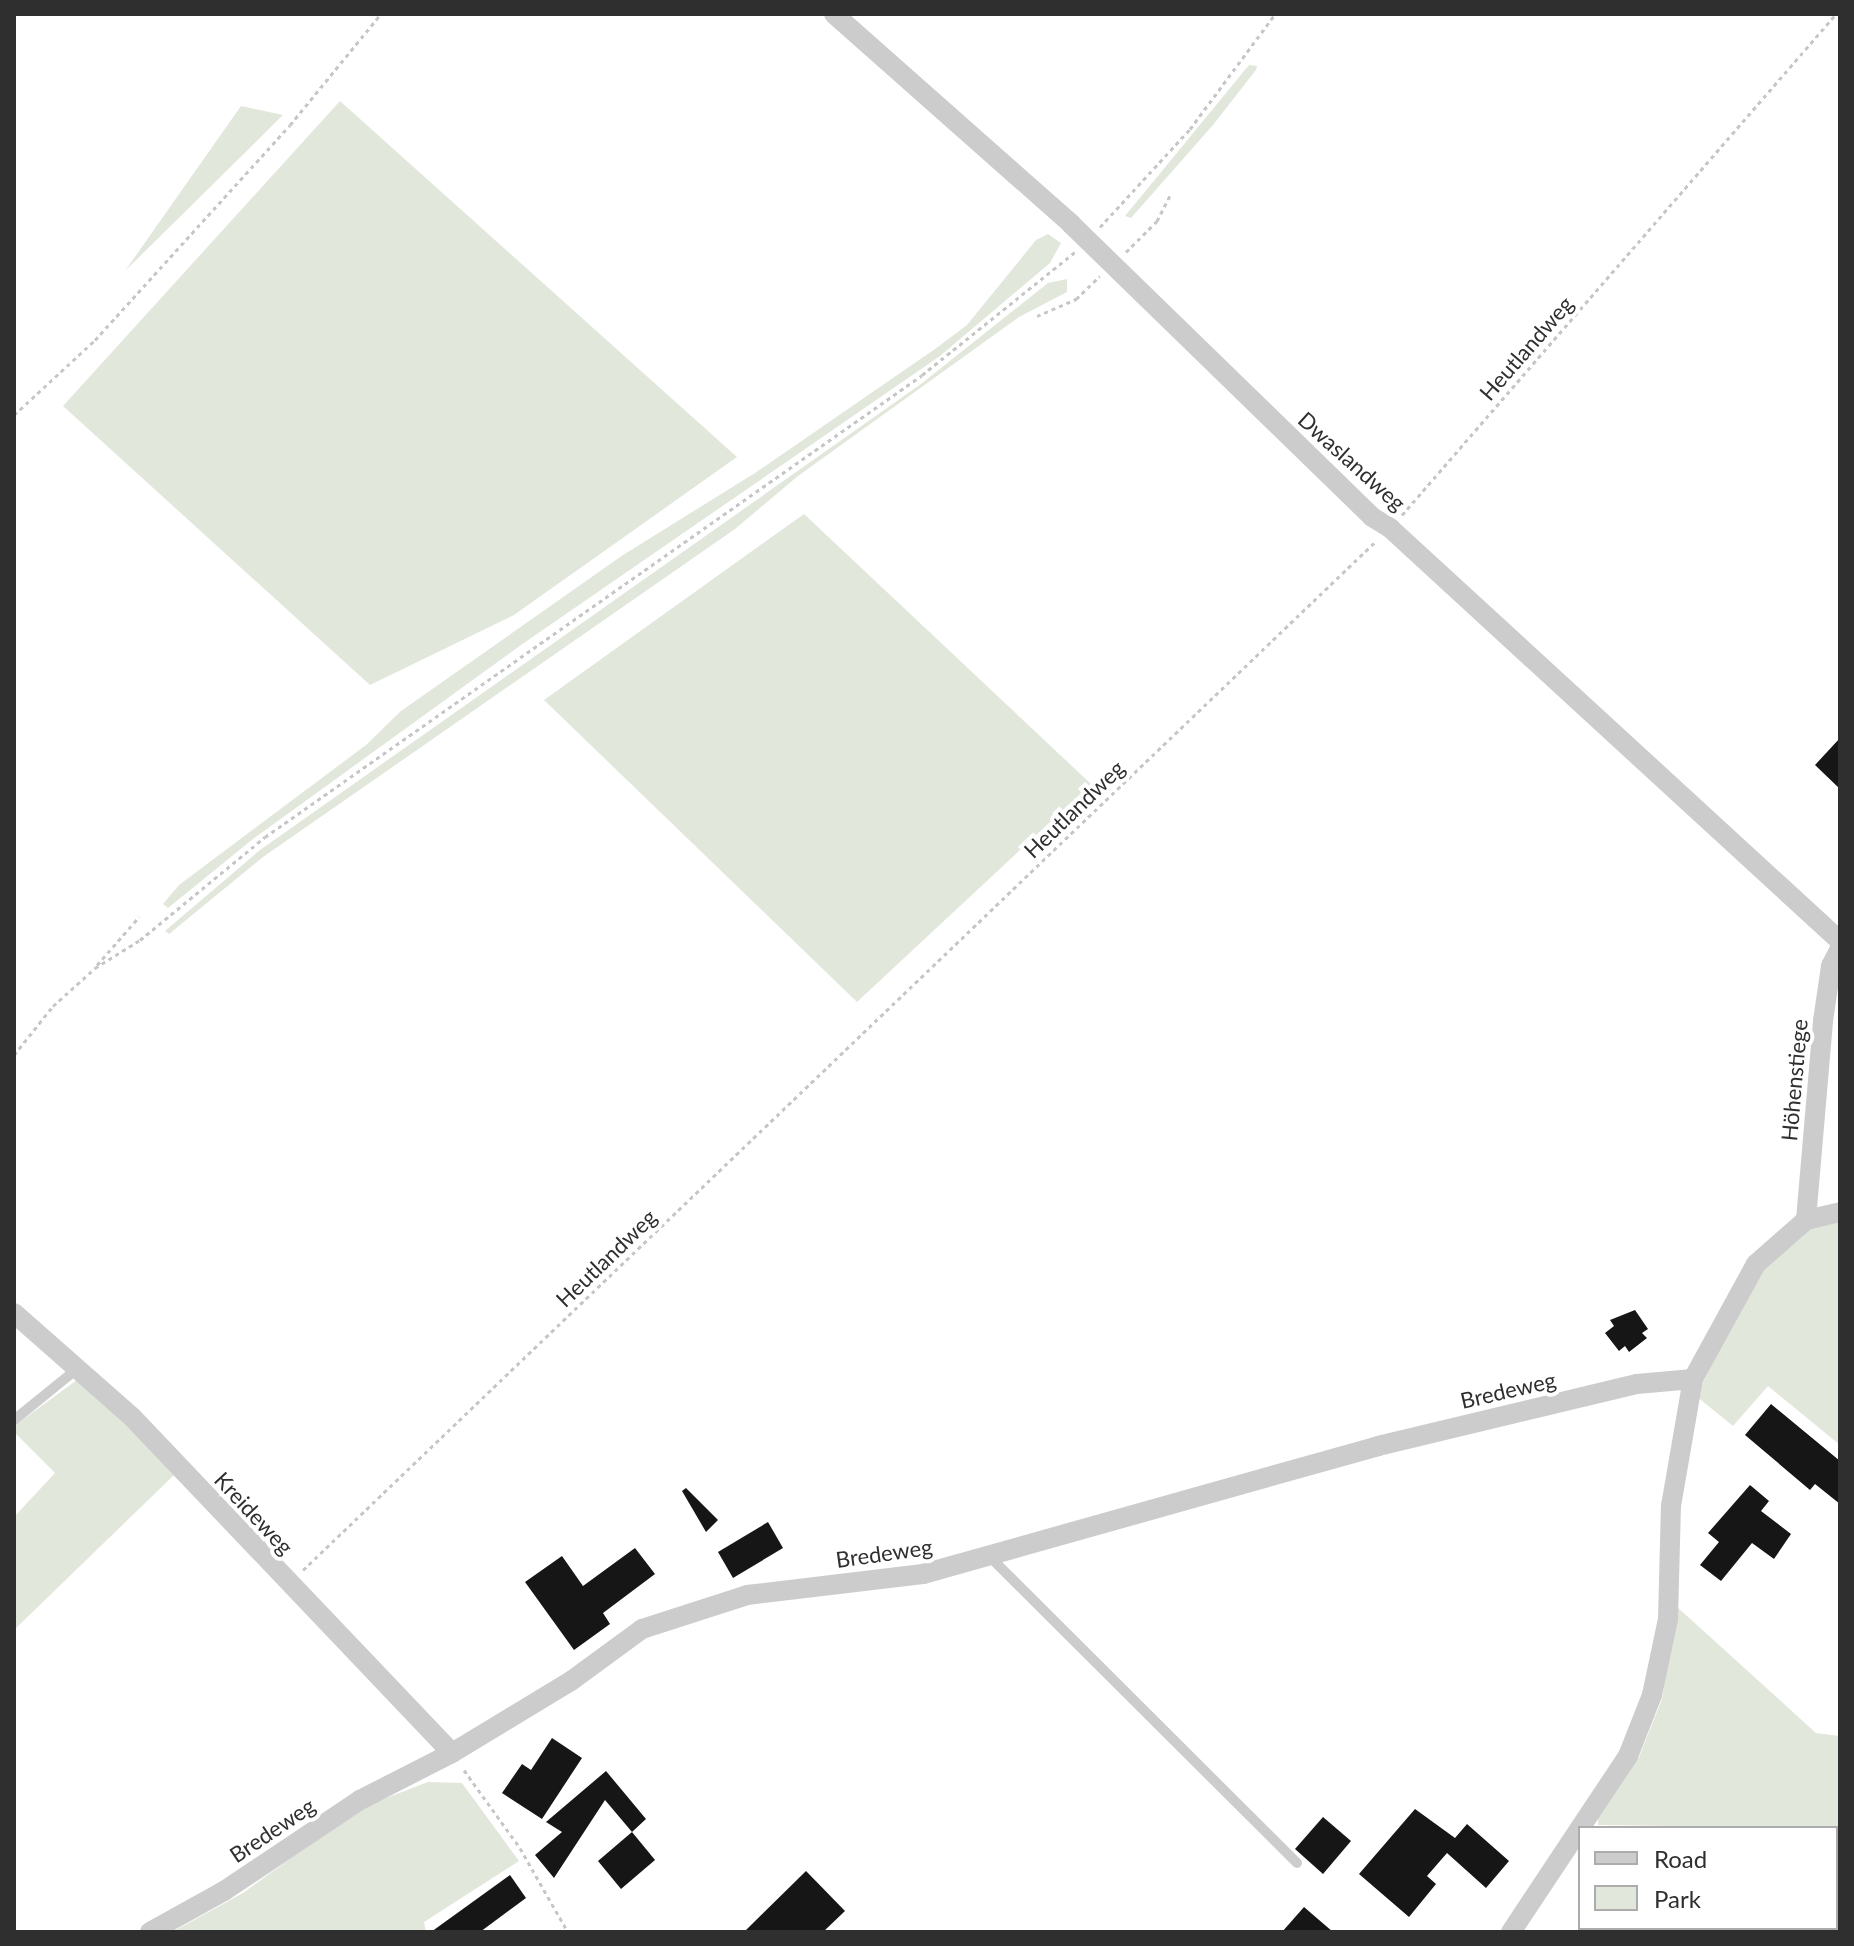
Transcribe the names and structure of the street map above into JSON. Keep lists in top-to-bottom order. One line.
{"streets":{"street":["Dwaslandweg","Höhenstiege","Bredeweg","Kreideweg"],"path":["Heutlandweg"]},"crossings":[["Heutlandweg","Dwaslandweg"],["Heutlandweg","Kreideweg"],["Bredeweg","Kreideweg"]],"legend":["Road","Park"]}
